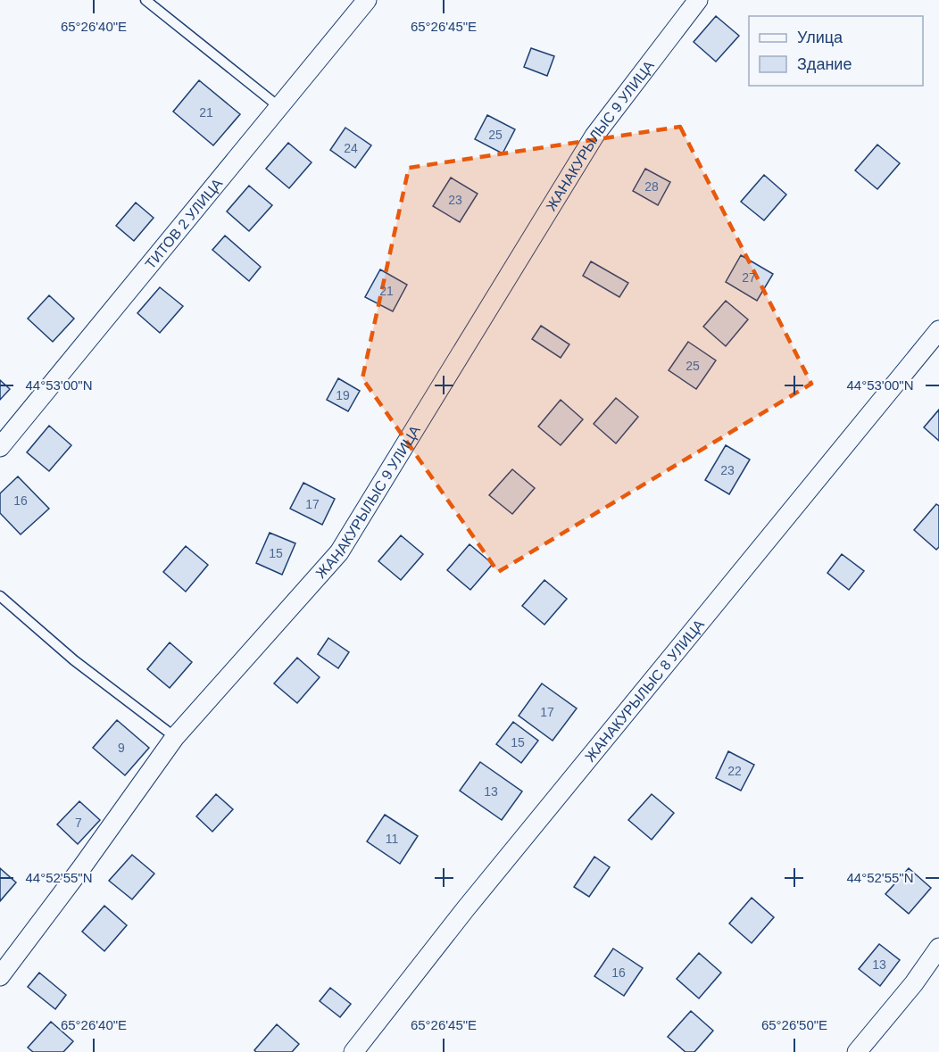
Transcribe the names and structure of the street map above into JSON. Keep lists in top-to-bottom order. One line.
{"streets":{"street":["ЖАНАКУРЫЛЫС 9 УЛИЦА","ТИТОВ 2 УЛИЦА","ЖАНАКУРЫЛЫС 8 УЛИЦА"]},"house_numbers":["21","25","24","28","23","27","21","25","19","23","16","17","15","17","15","9","22","13","7","11","13","16"],"legend":["Улица","Здание"],"coordinates":["65°26'40\"E","65°26'45\"E","44°53'00\"N","44°52'55\"N","65°26'50\"E"]}
